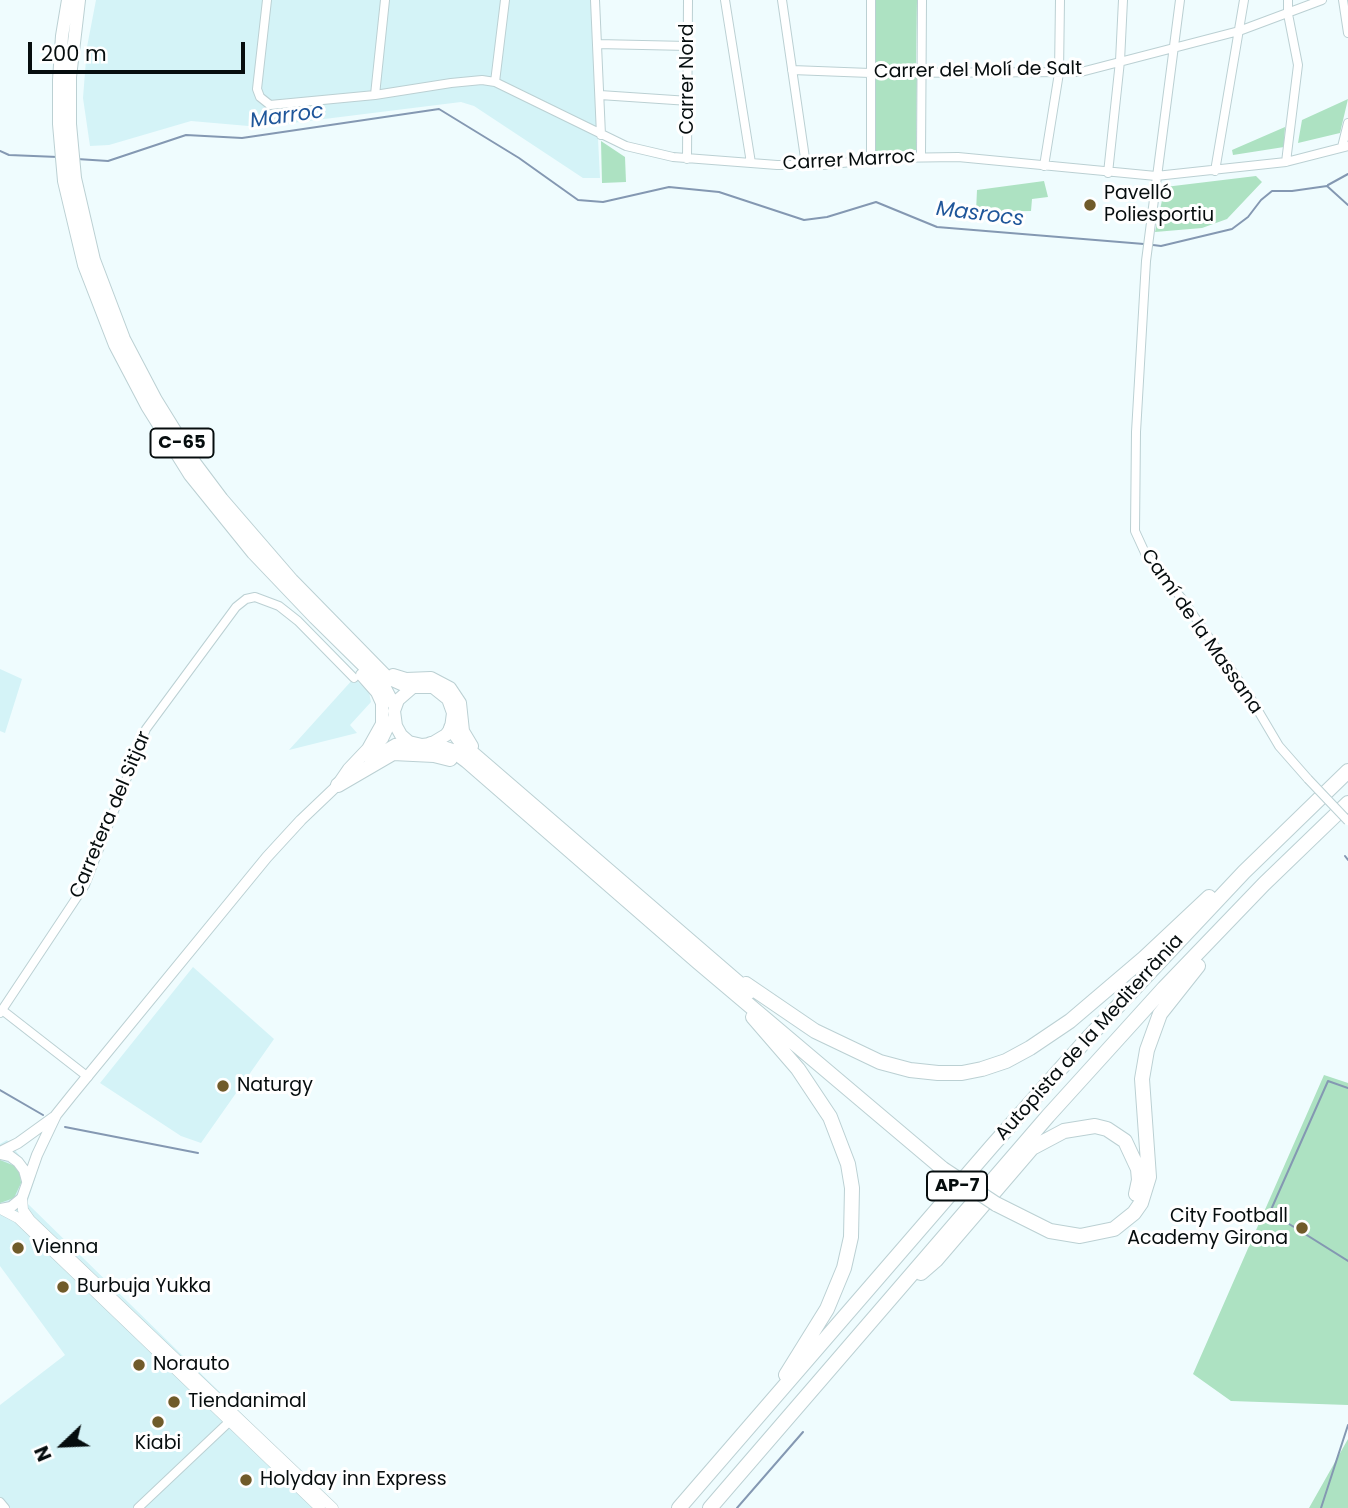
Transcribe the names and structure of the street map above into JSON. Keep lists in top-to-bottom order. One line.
{"streets":{"highway":["C-65","Autopista de la Mediterrània","AP-7"],"street":["Carrer del Molí de Salt","Carrer Nord","Carrer Marroc","Camí de la Massana","Carretera del Sitjar"]},"crossings":[["Carrer del Molí de Salt","Camí de la Massana"],["Carrer Nord","Carrer Marroc"],["Carrer Marroc","Camí de la Massana"]],"water":["Marroc","Masrocs"],"places":["Pavelló Poliesportiu","Naturgy","City Football Academy Girona","Vienna","Burbuja Yukka","Norauto","Tiendanimal","Kiabi","Holyday inn Express"],"scale_bar":"200 m","north":"bottom left"}
